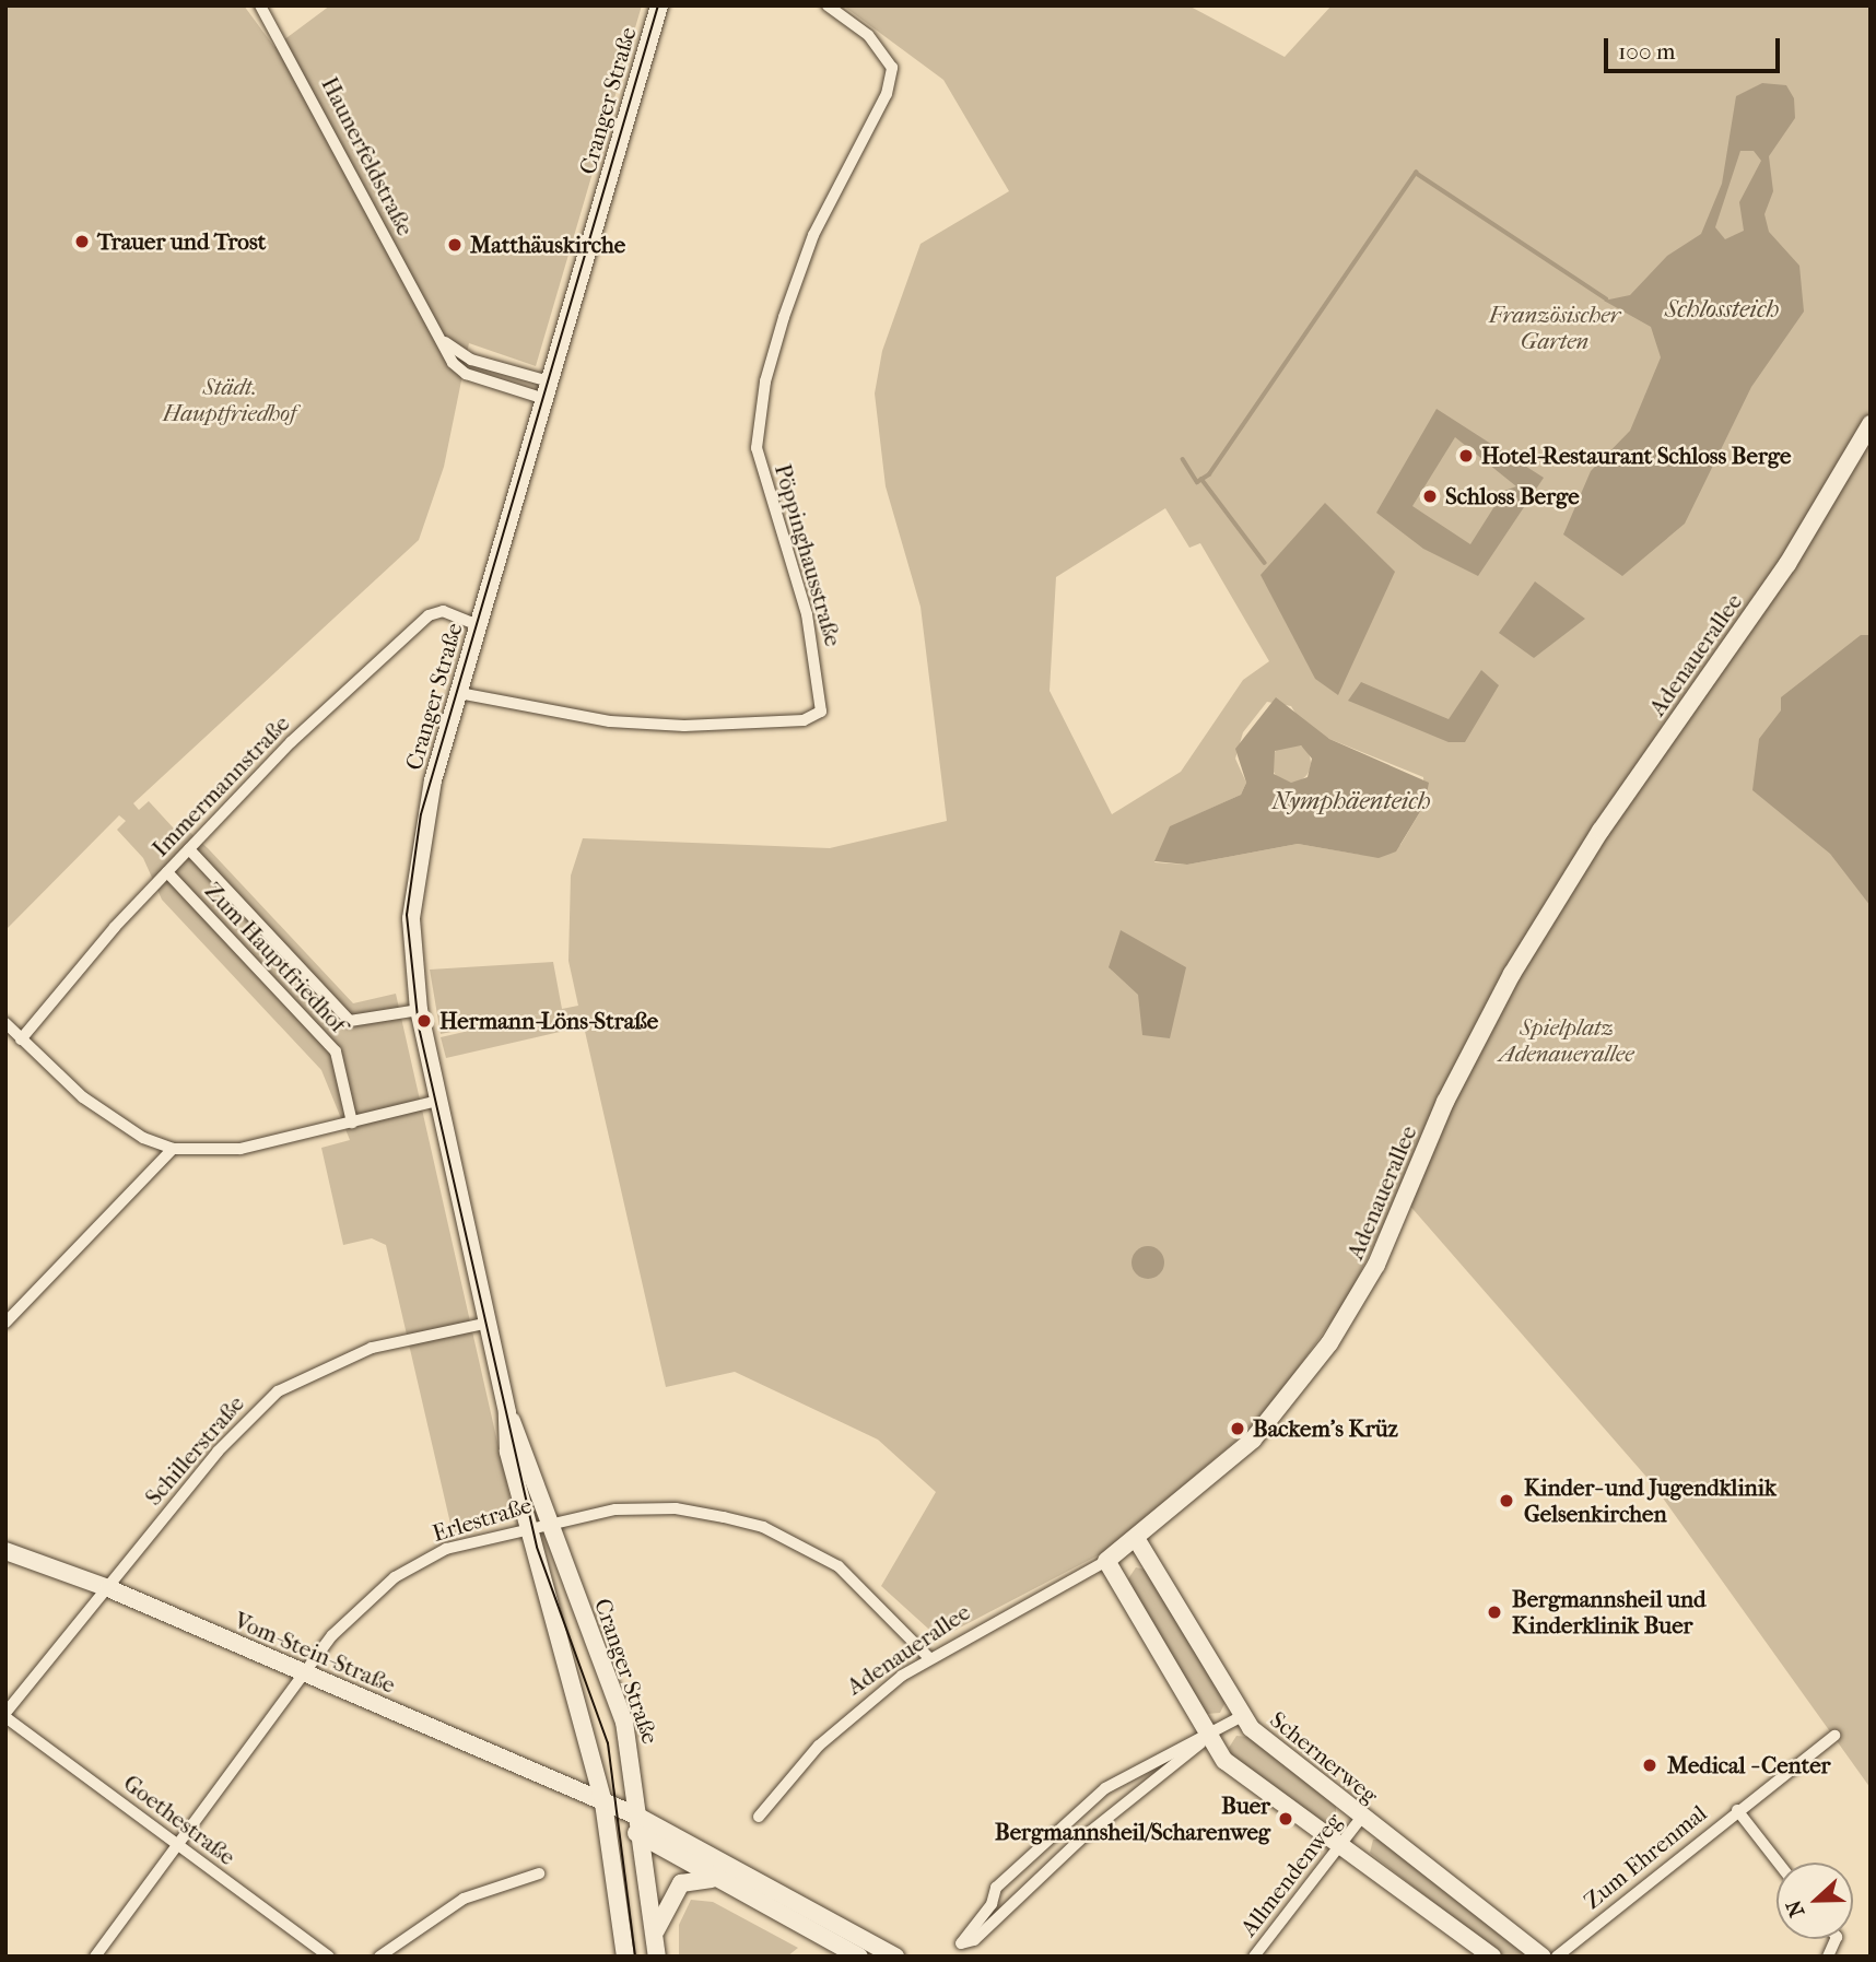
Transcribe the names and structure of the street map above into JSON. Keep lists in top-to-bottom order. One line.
{"streets":{"main road":["Cranger Straße","Adenauerallee","Vom-Stein-Straße","Schernerweg"],"street":["Haunerfeldstraße","Pöppinghausstraße","Immermannstraße","Zum Hauptfriedhof","Schillerstraße","Erlestraße","Goethestraße","Zum Ehrenmal","Allmendenweg"]},"crossings":[["Cranger Straße","Haunerfeldstraße"],["Cranger Straße","Pöppinghausstraße"],["Cranger Straße","Immermannstraße"],["Cranger Straße","Zum Hauptfriedhof"],["Cranger Straße","Schillerstraße"],["Cranger Straße","Erlestraße"],["Cranger Straße","Vom-Stein-Straße"],["Adenauerallee","Erlestraße"],["Adenauerallee","Schernerweg"],["Immermannstraße","Zum Hauptfriedhof"],["Schillerstraße","Vom-Stein-Straße"],["Schillerstraße","Goethestraße"],["Erlestraße","Vom-Stein-Straße"],["Erlestraße","Goethestraße"],["Schernerweg","Allmendenweg"]],"water":["Schlossteich","Nymphäenteich"],"parks":["Französischer Garten","Städt. Hauptfriedhof","Spielplatz Adenauerallee"],"places":["Trauer und Trost","Matthäuskirche","Hotel-Restaurant Schloss Berge","Schloss Berge","Hermann-Löns-Straße","Backem's Krüz","Kinder- und Jugendklinik Gelsenkirchen","Bergmannsheil und Kinderklinik Buer","Medical - Center","Buer Bergmannsheil/Scharenweg"],"scale_bar":"100 m","north":"left"}
